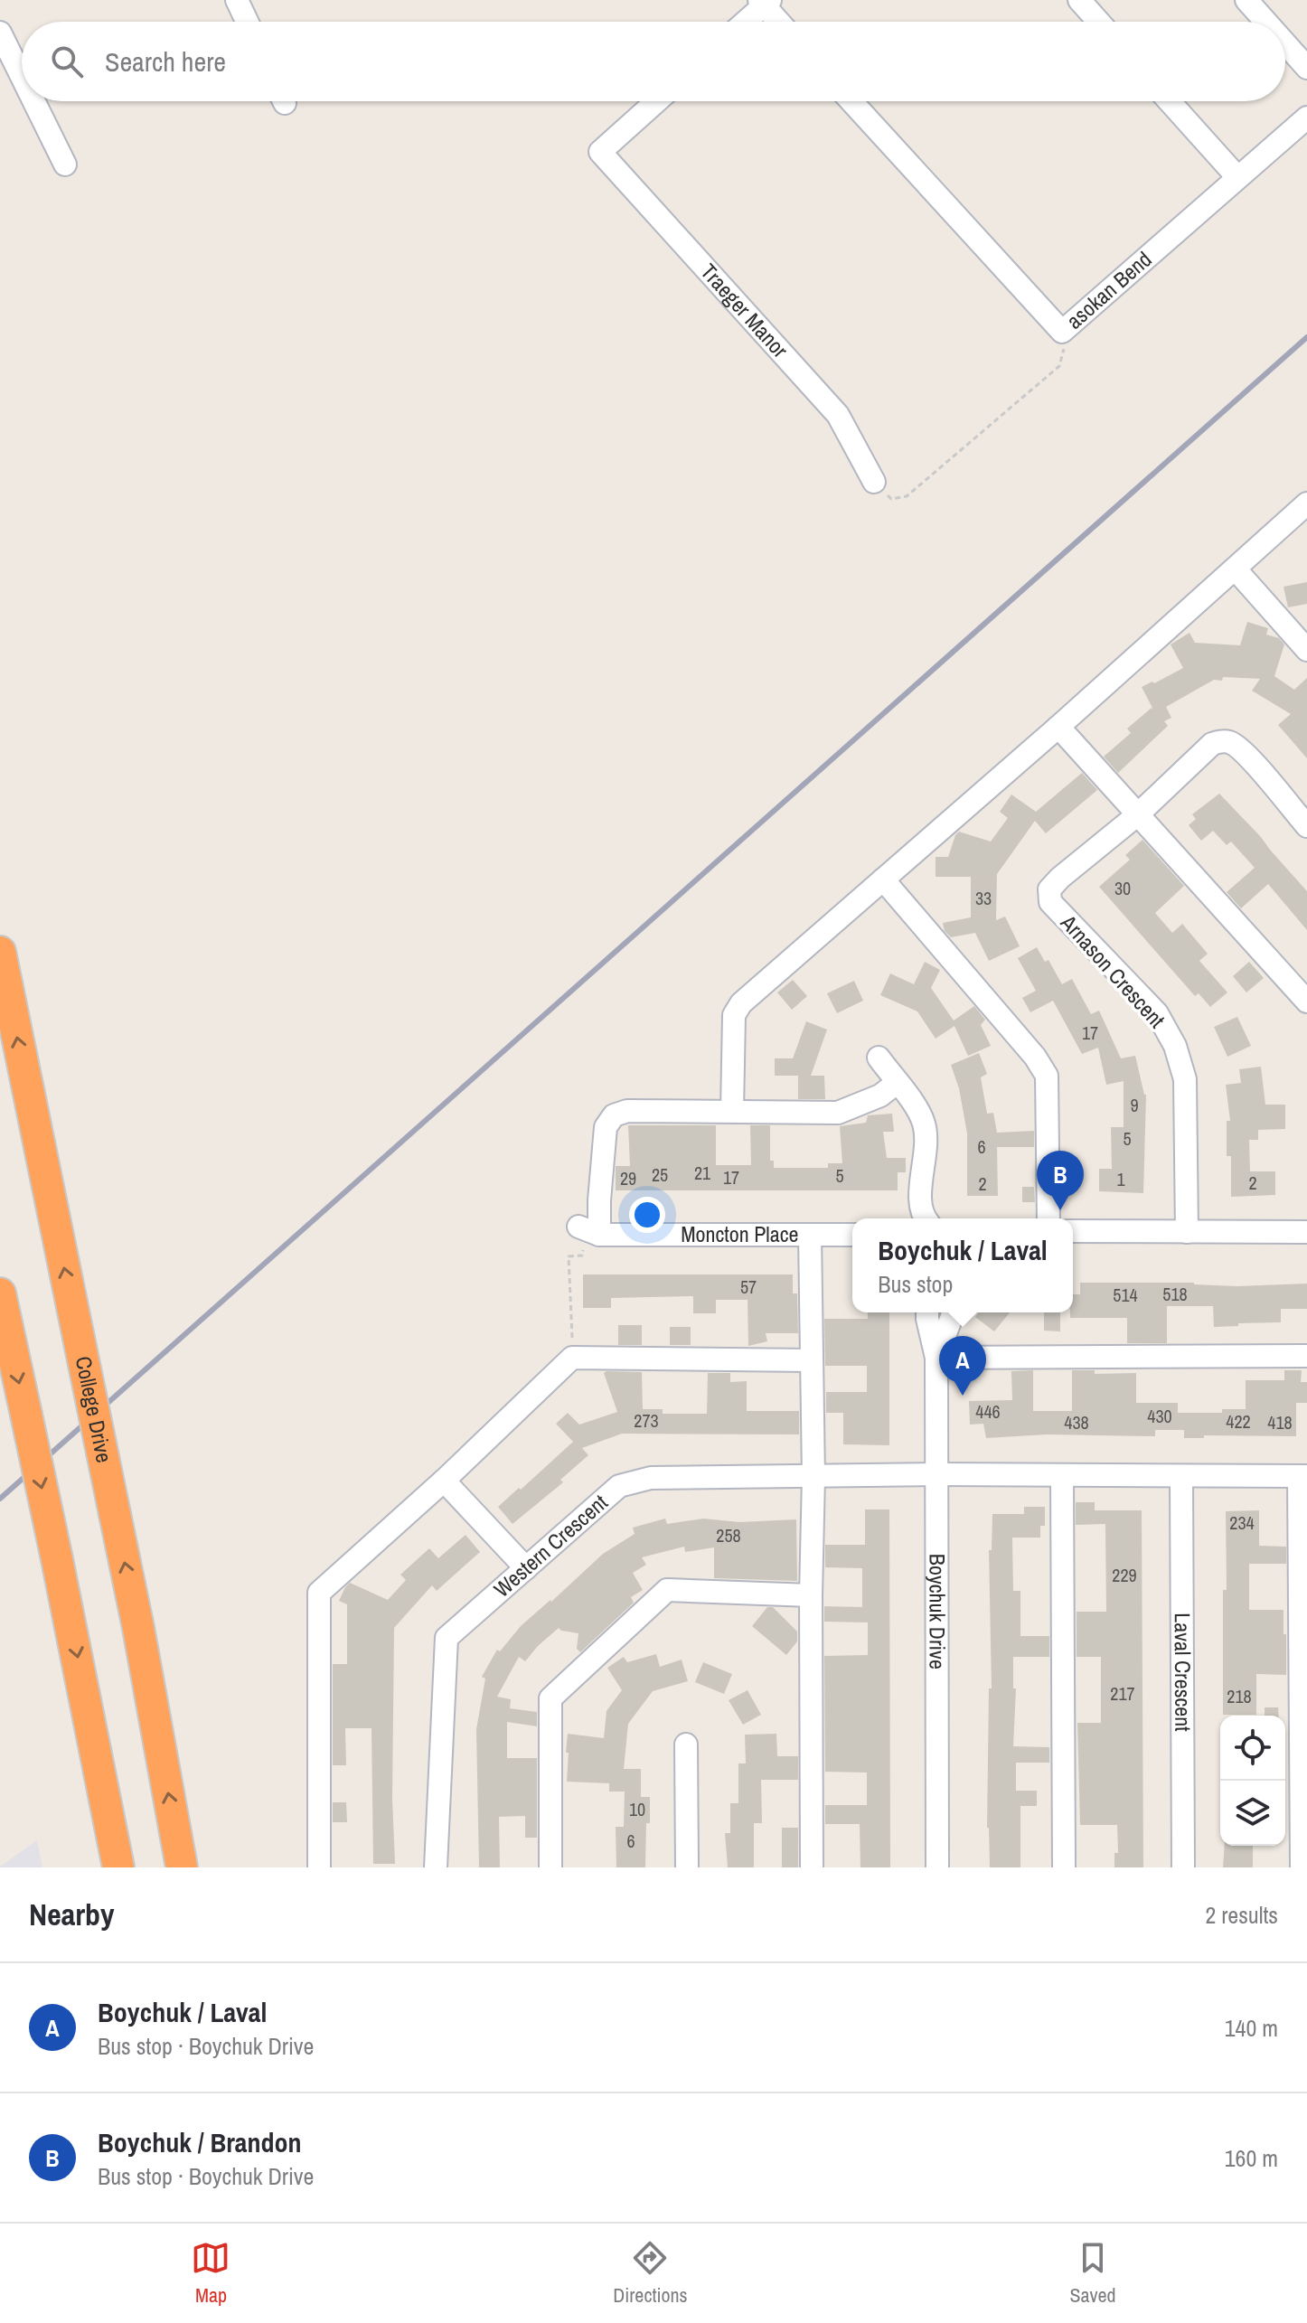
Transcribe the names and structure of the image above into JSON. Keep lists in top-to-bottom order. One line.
{"streets":{"highway":["College Drive"],"street":["asokan Bend","Traeger Manor","Arnason Crescent","Moncton Place","Western Crescent","Boychuk Drive","Laval Crescent"]},"crossings":[["Western Crescent","Boychuk Drive"]],"house_numbers":["30","33","17","9","5","6","21","25","5","17","29","1","2","2","57","518","514","446","430","273","422","438","418","234","258","229","217","218","10","6"],"page":{"search":"Search here","pins":["B","A"],"popup":["Boychuk / Laval","Bus stop"],"heading":["Nearby","2 results"],"list":[{"mark":"A","name":"Boychuk / Laval","note":"Bus stop · Boychuk Drive","value":"140 m"},{"mark":"B","name":"Boychuk / Brandon","note":"Bus stop · Boychuk Drive","value":"160 m"}],"nav":["Map","Directions","Saved"]}}
